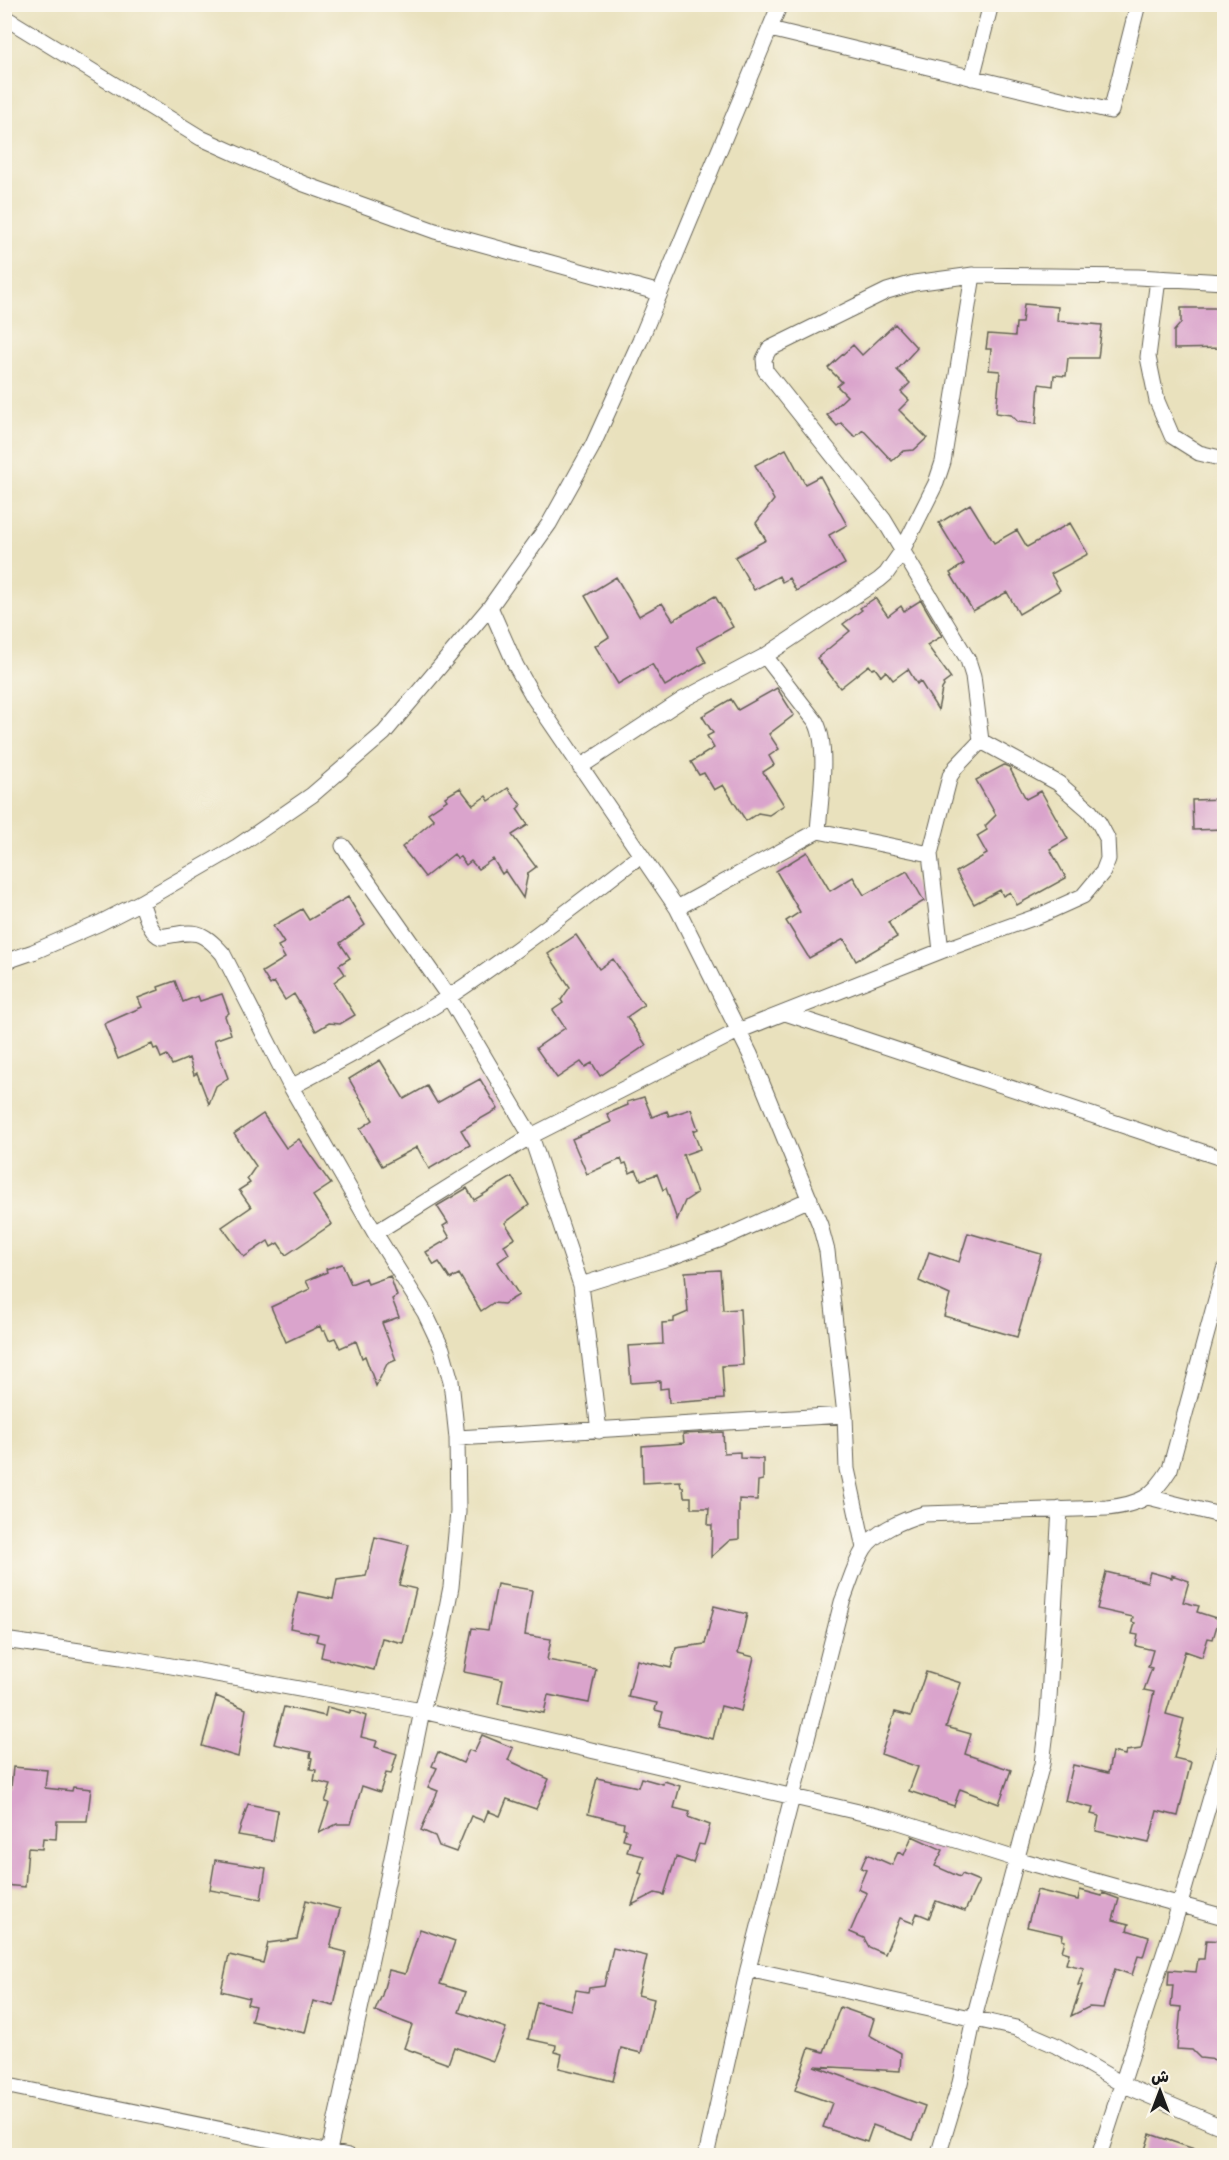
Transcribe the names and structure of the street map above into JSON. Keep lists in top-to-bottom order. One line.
{"north":"top"}
